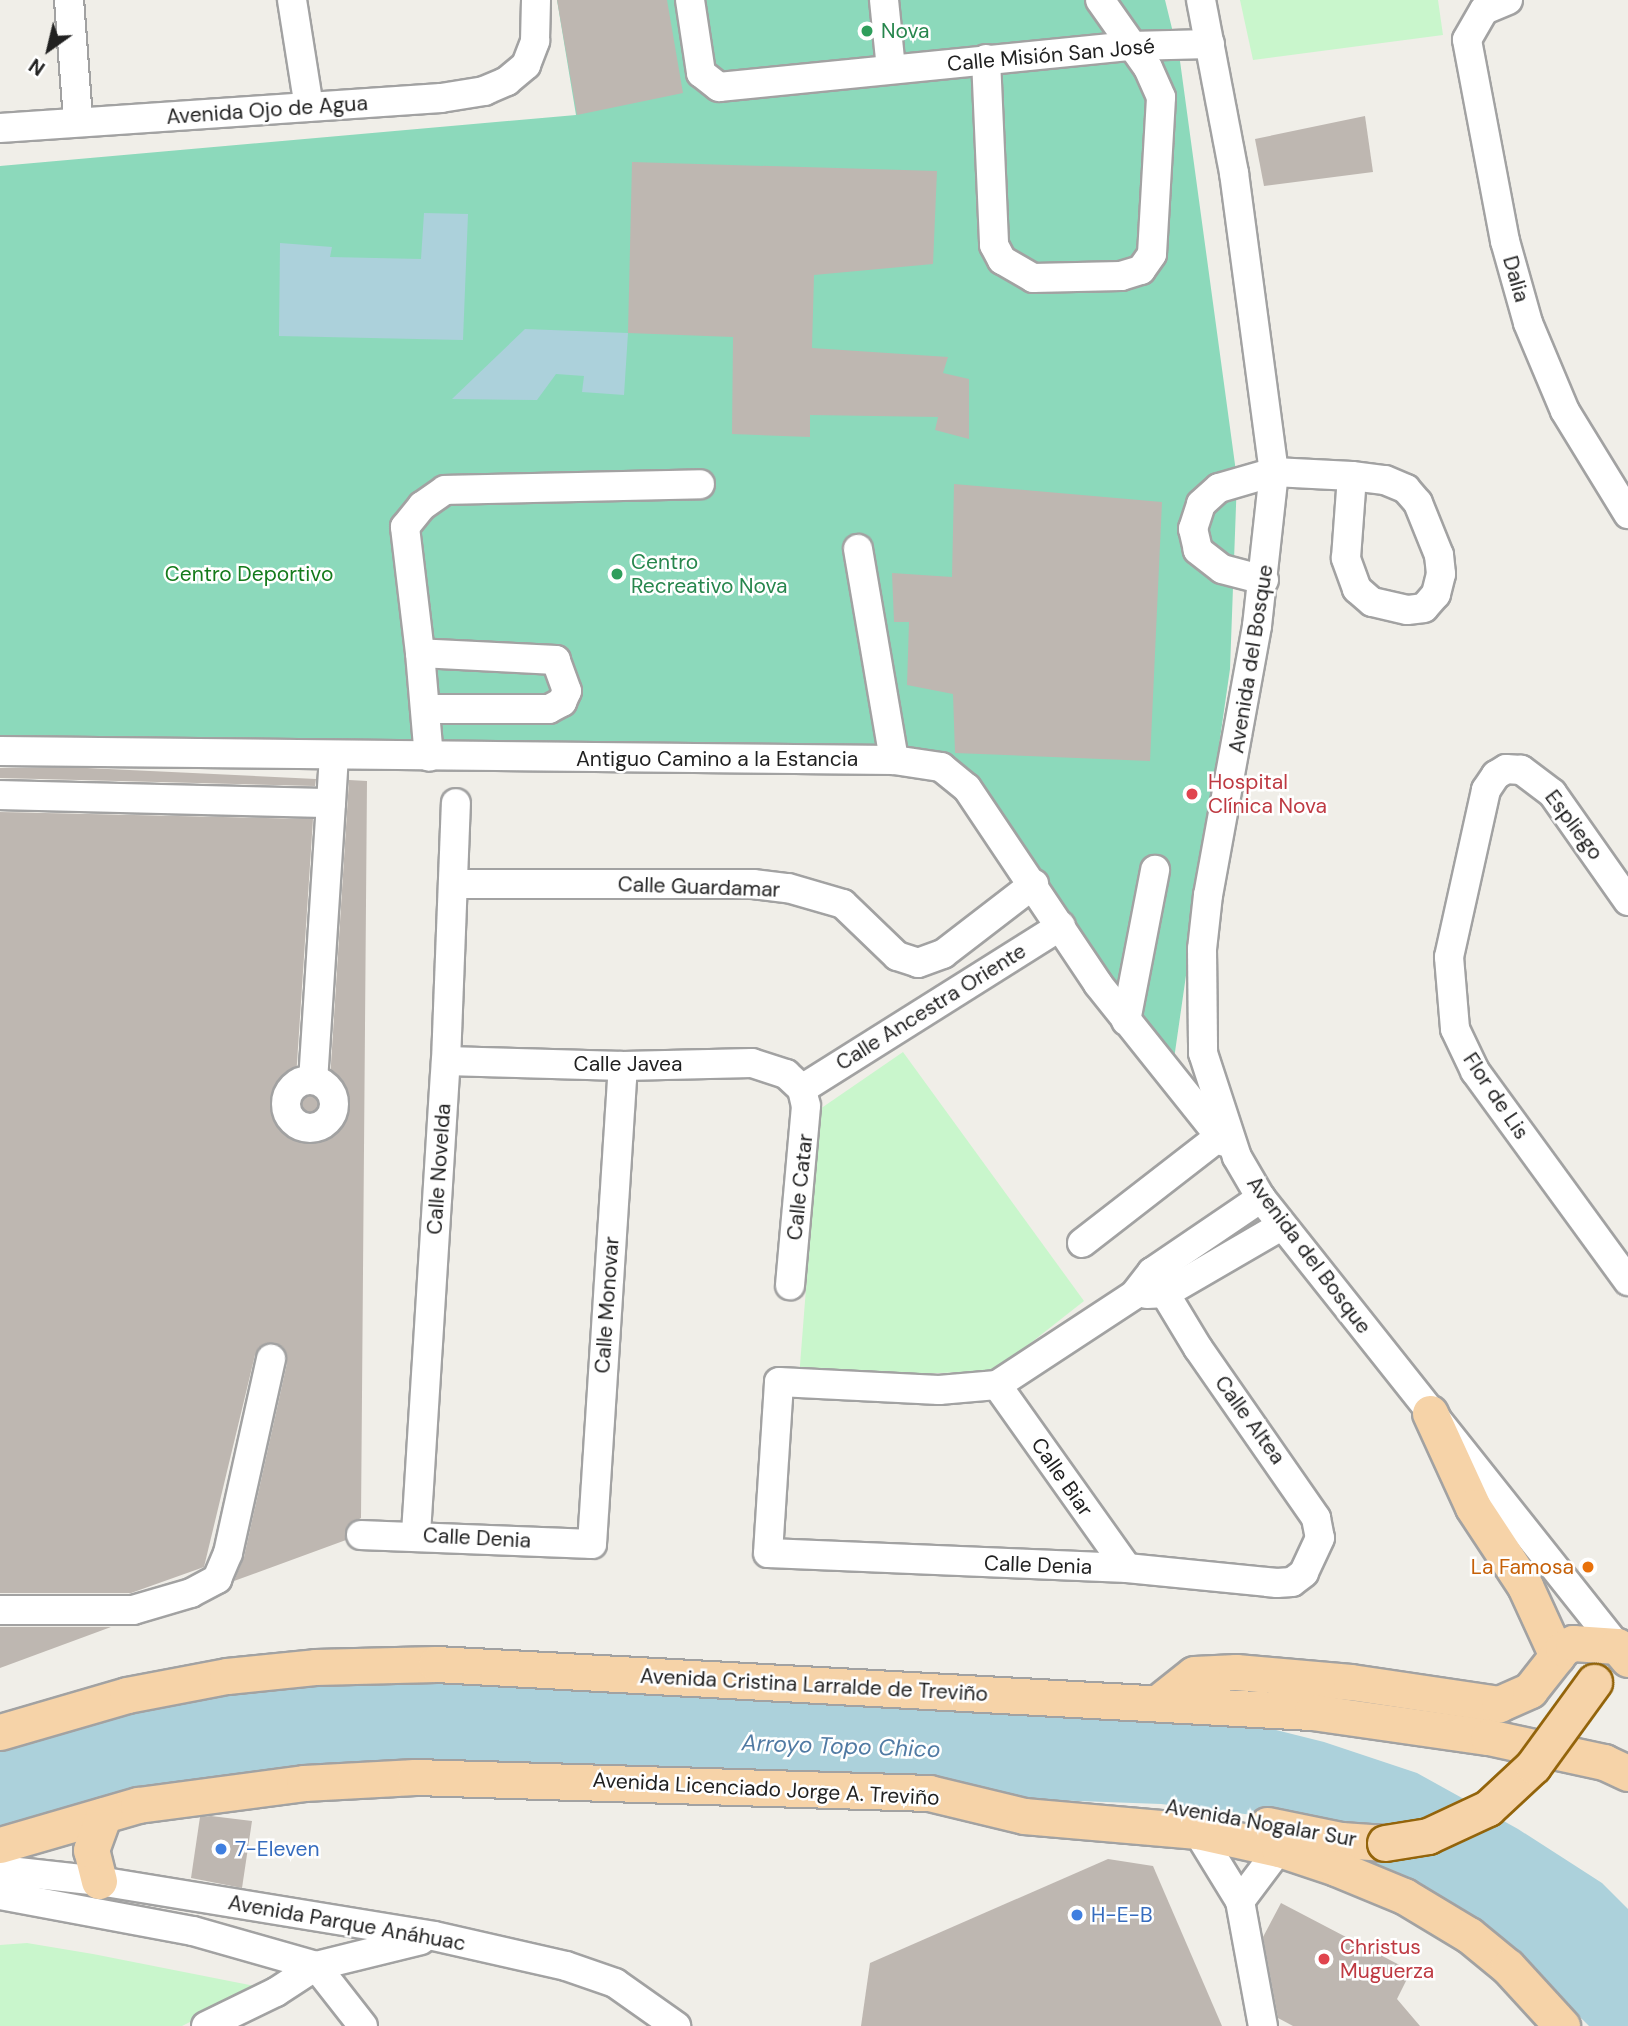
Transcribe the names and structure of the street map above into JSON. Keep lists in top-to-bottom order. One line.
{"streets":{"main road":["Avenida Cristina Larralde de Treviño","Avenida Licenciado Jorge A. Treviño","Avenida Nogalar Sur"],"street":["Calle Misión San José","Avenida Ojo de Agua","Dalia","Avenida del Bosque","Antiguo Camino a la Estancia","Espliego","Calle Guardamar","Calle Ancestra Oriente","Calle Javea","Flor de Lis","Calle Novelda","Calle Catar","Calle Monovar","Calle Altea","Calle Biar","Calle Denia","Avenida Parque Anáhuac"]},"crossings":[["Calle Misión San José","Avenida del Bosque"],["Avenida del Bosque","Antiguo Camino a la Estancia"],["Avenida del Bosque","Avenida Nogalar Sur"],["Antiguo Camino a la Estancia","Calle Ancestra Oriente"],["Espliego","Flor de Lis"],["Calle Guardamar","Calle Ancestra Oriente"],["Calle Guardamar","Calle Novelda"],["Calle Ancestra Oriente","Calle Javea"],["Calle Ancestra Oriente","Calle Catar"],["Calle Javea","Calle Novelda"],["Calle Javea","Calle Catar"],["Calle Javea","Calle Monovar"],["Calle Novelda","Calle Denia"],["Calle Monovar","Calle Denia"],["Calle Altea","Calle Denia"],["Calle Biar","Calle Denia"],["Avenida Licenciado Jorge A. Treviño","Avenida Nogalar Sur"]],"water":["Arroyo Topo Chico"],"parks":["Centro Deportivo"],"places":["Nova","Centro Recreativo Nova","Hospital Clínica Nova","La Famosa","7-Eleven","H-E-B","Christus Muguerza"],"north":"bottom left"}
